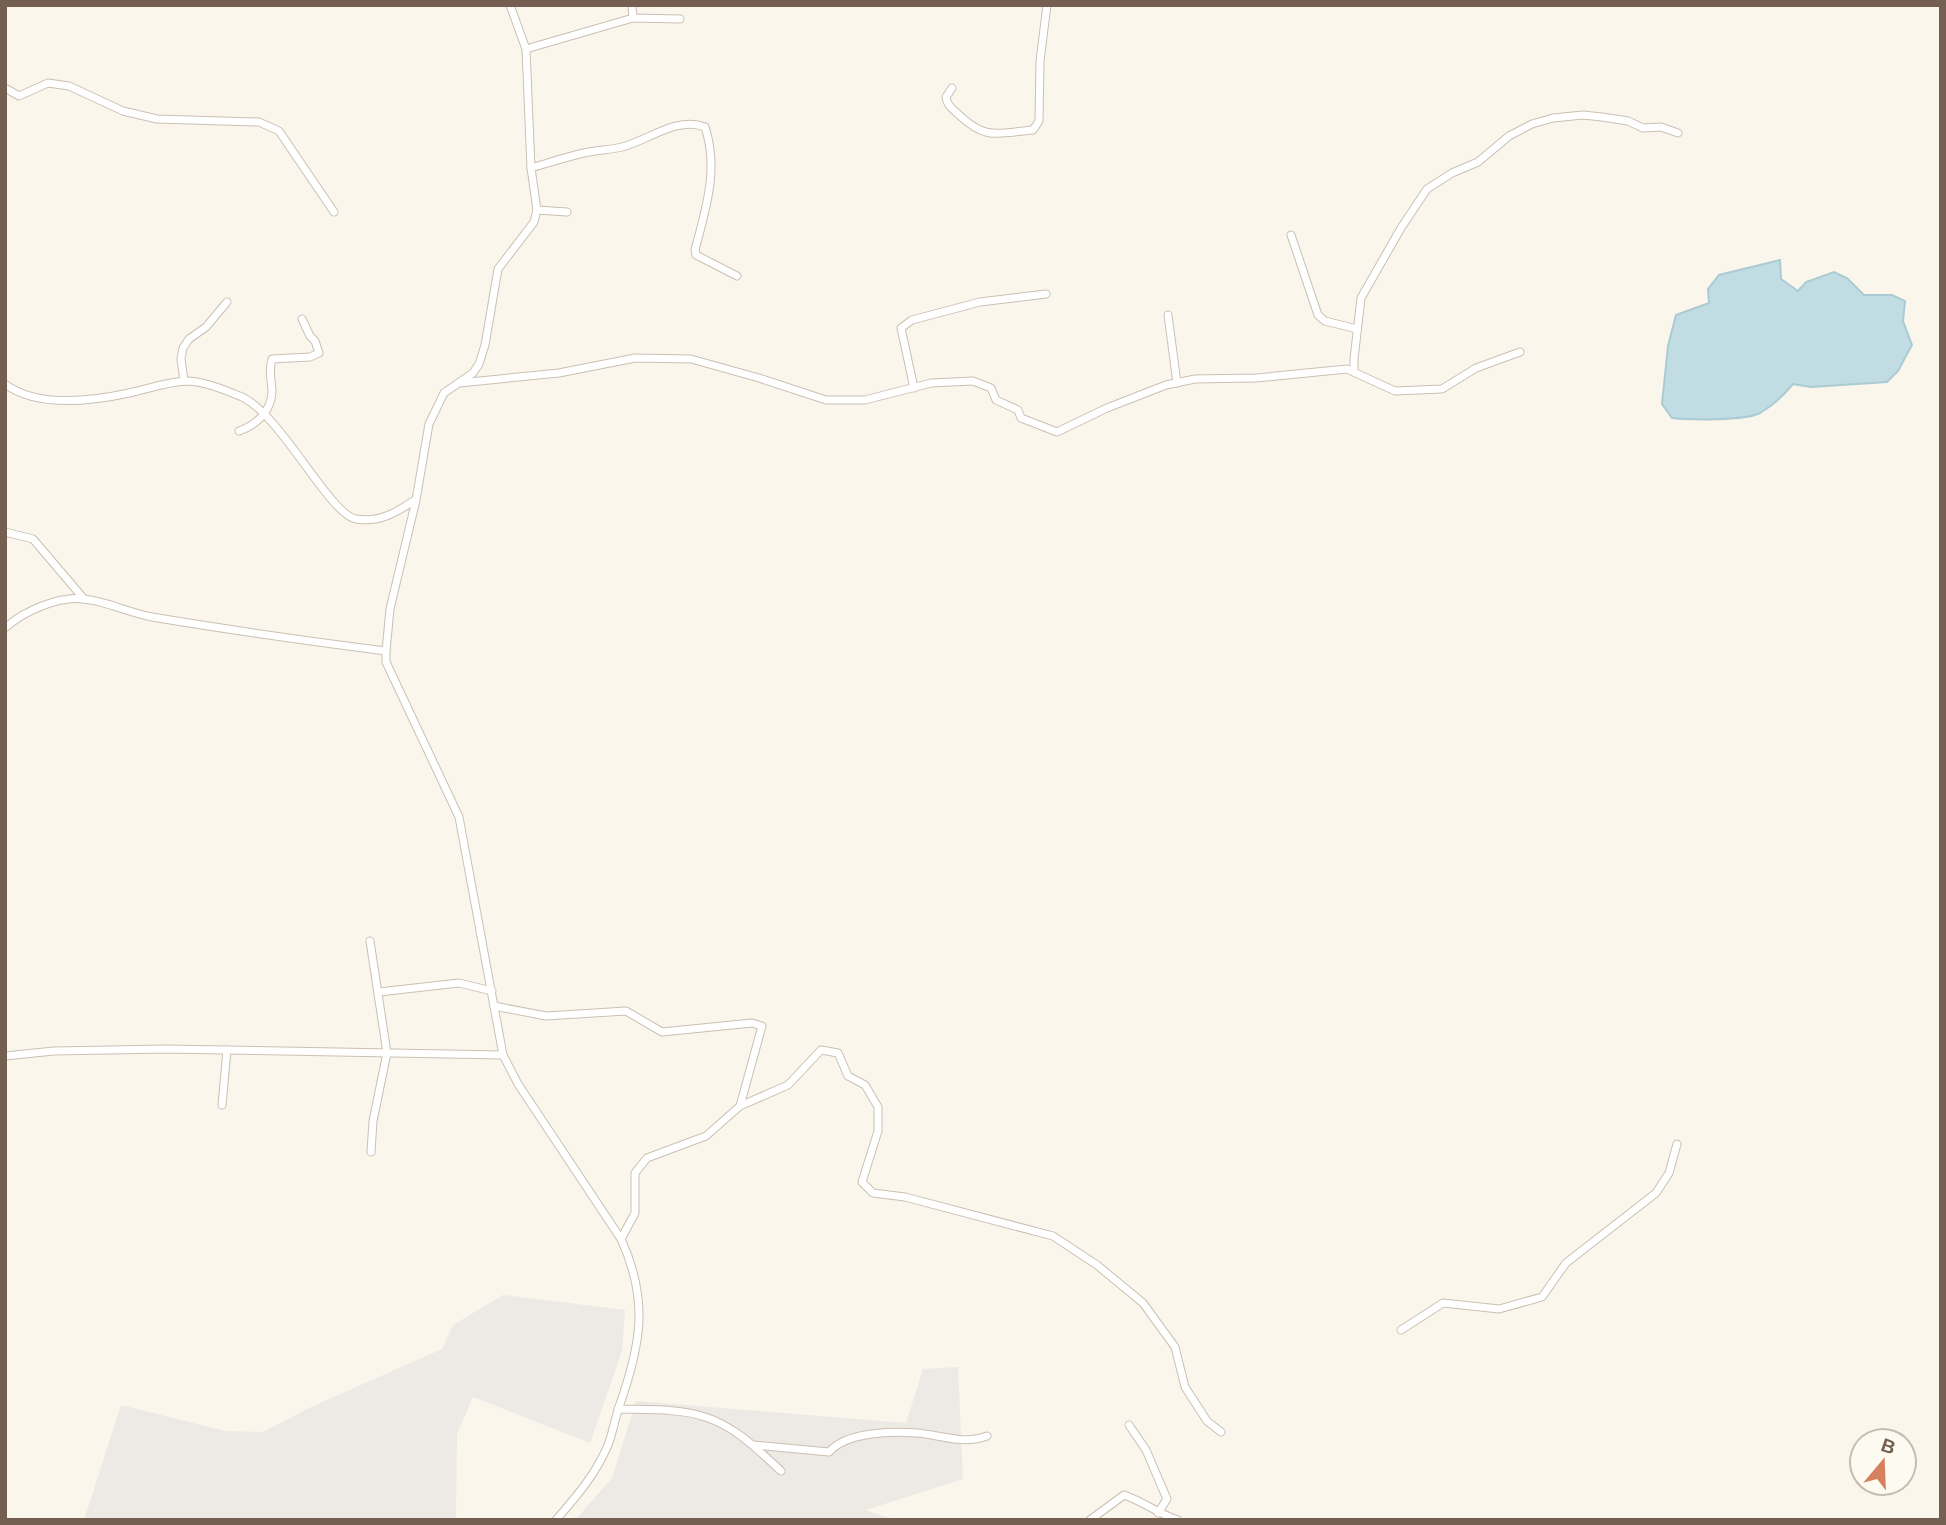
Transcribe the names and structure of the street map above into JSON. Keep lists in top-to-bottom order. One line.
{"north":"top"}
